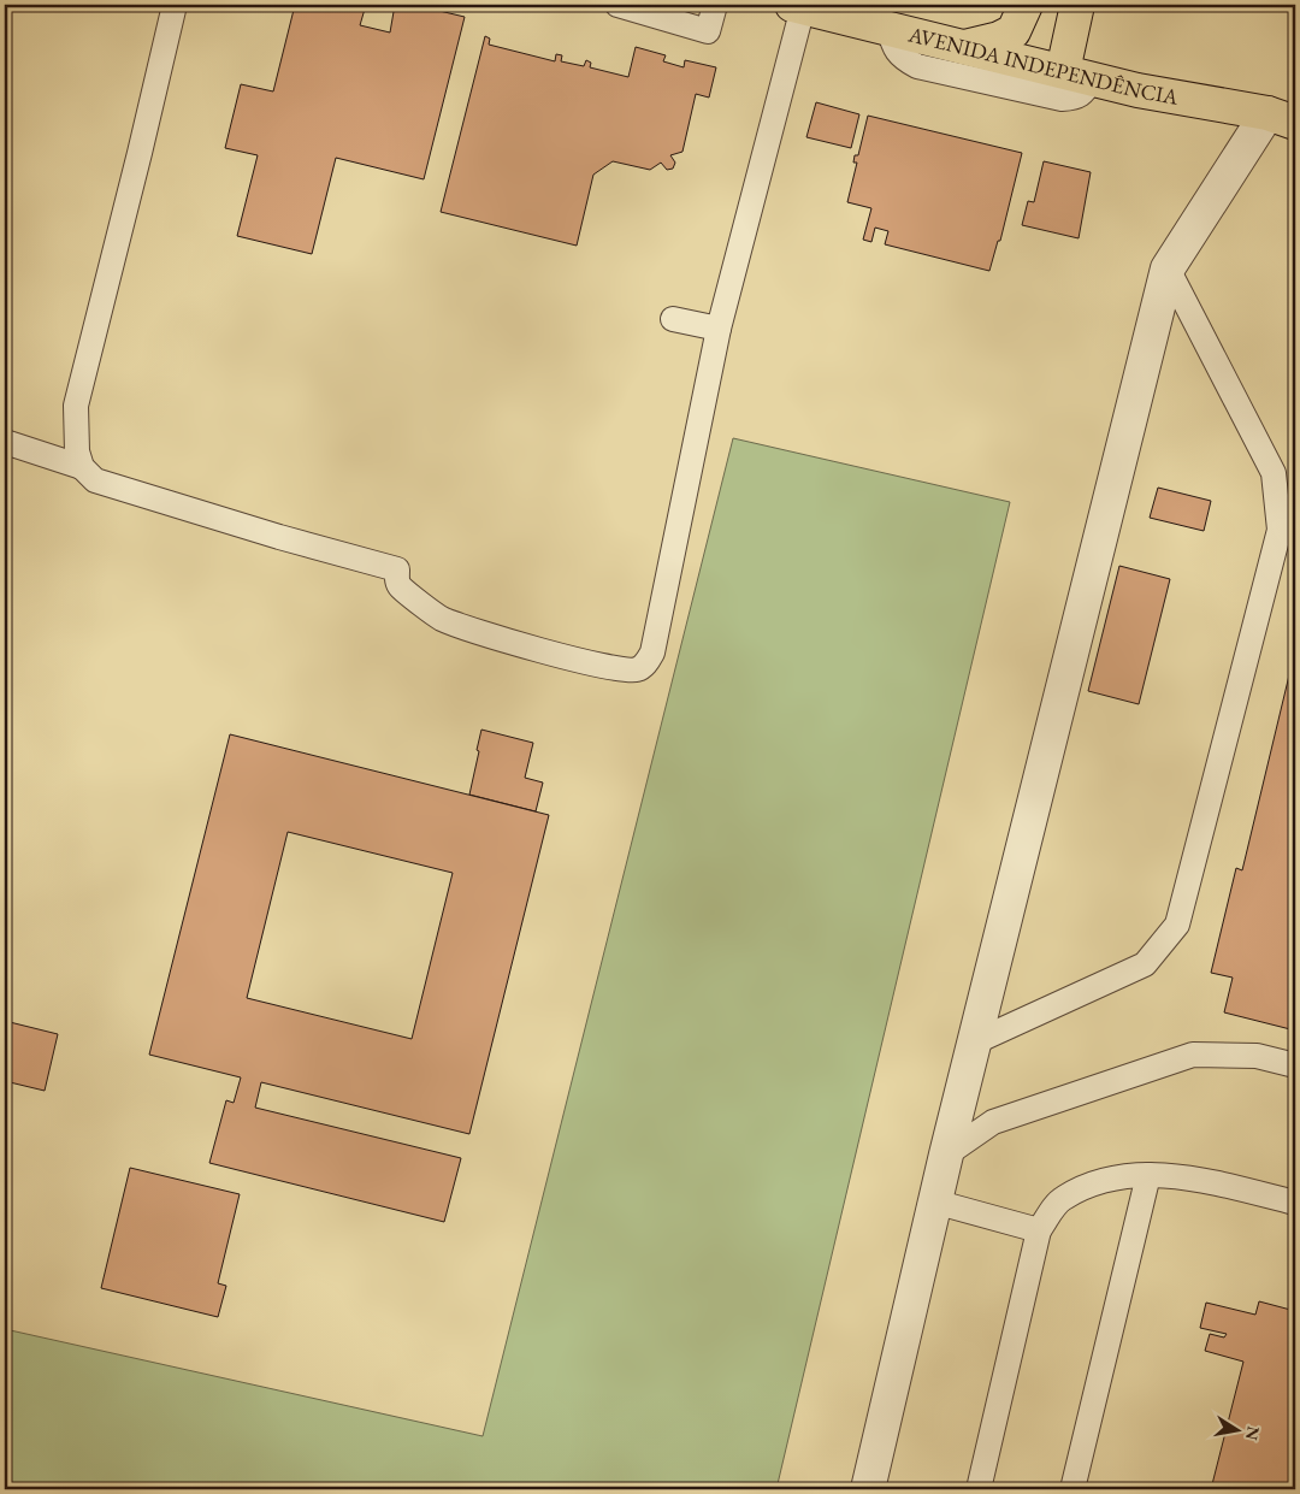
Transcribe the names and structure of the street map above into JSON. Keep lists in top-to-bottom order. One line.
{"streets":{"main road":["AVENIDA INDEPENDÊNCIA"]},"north":"right"}
